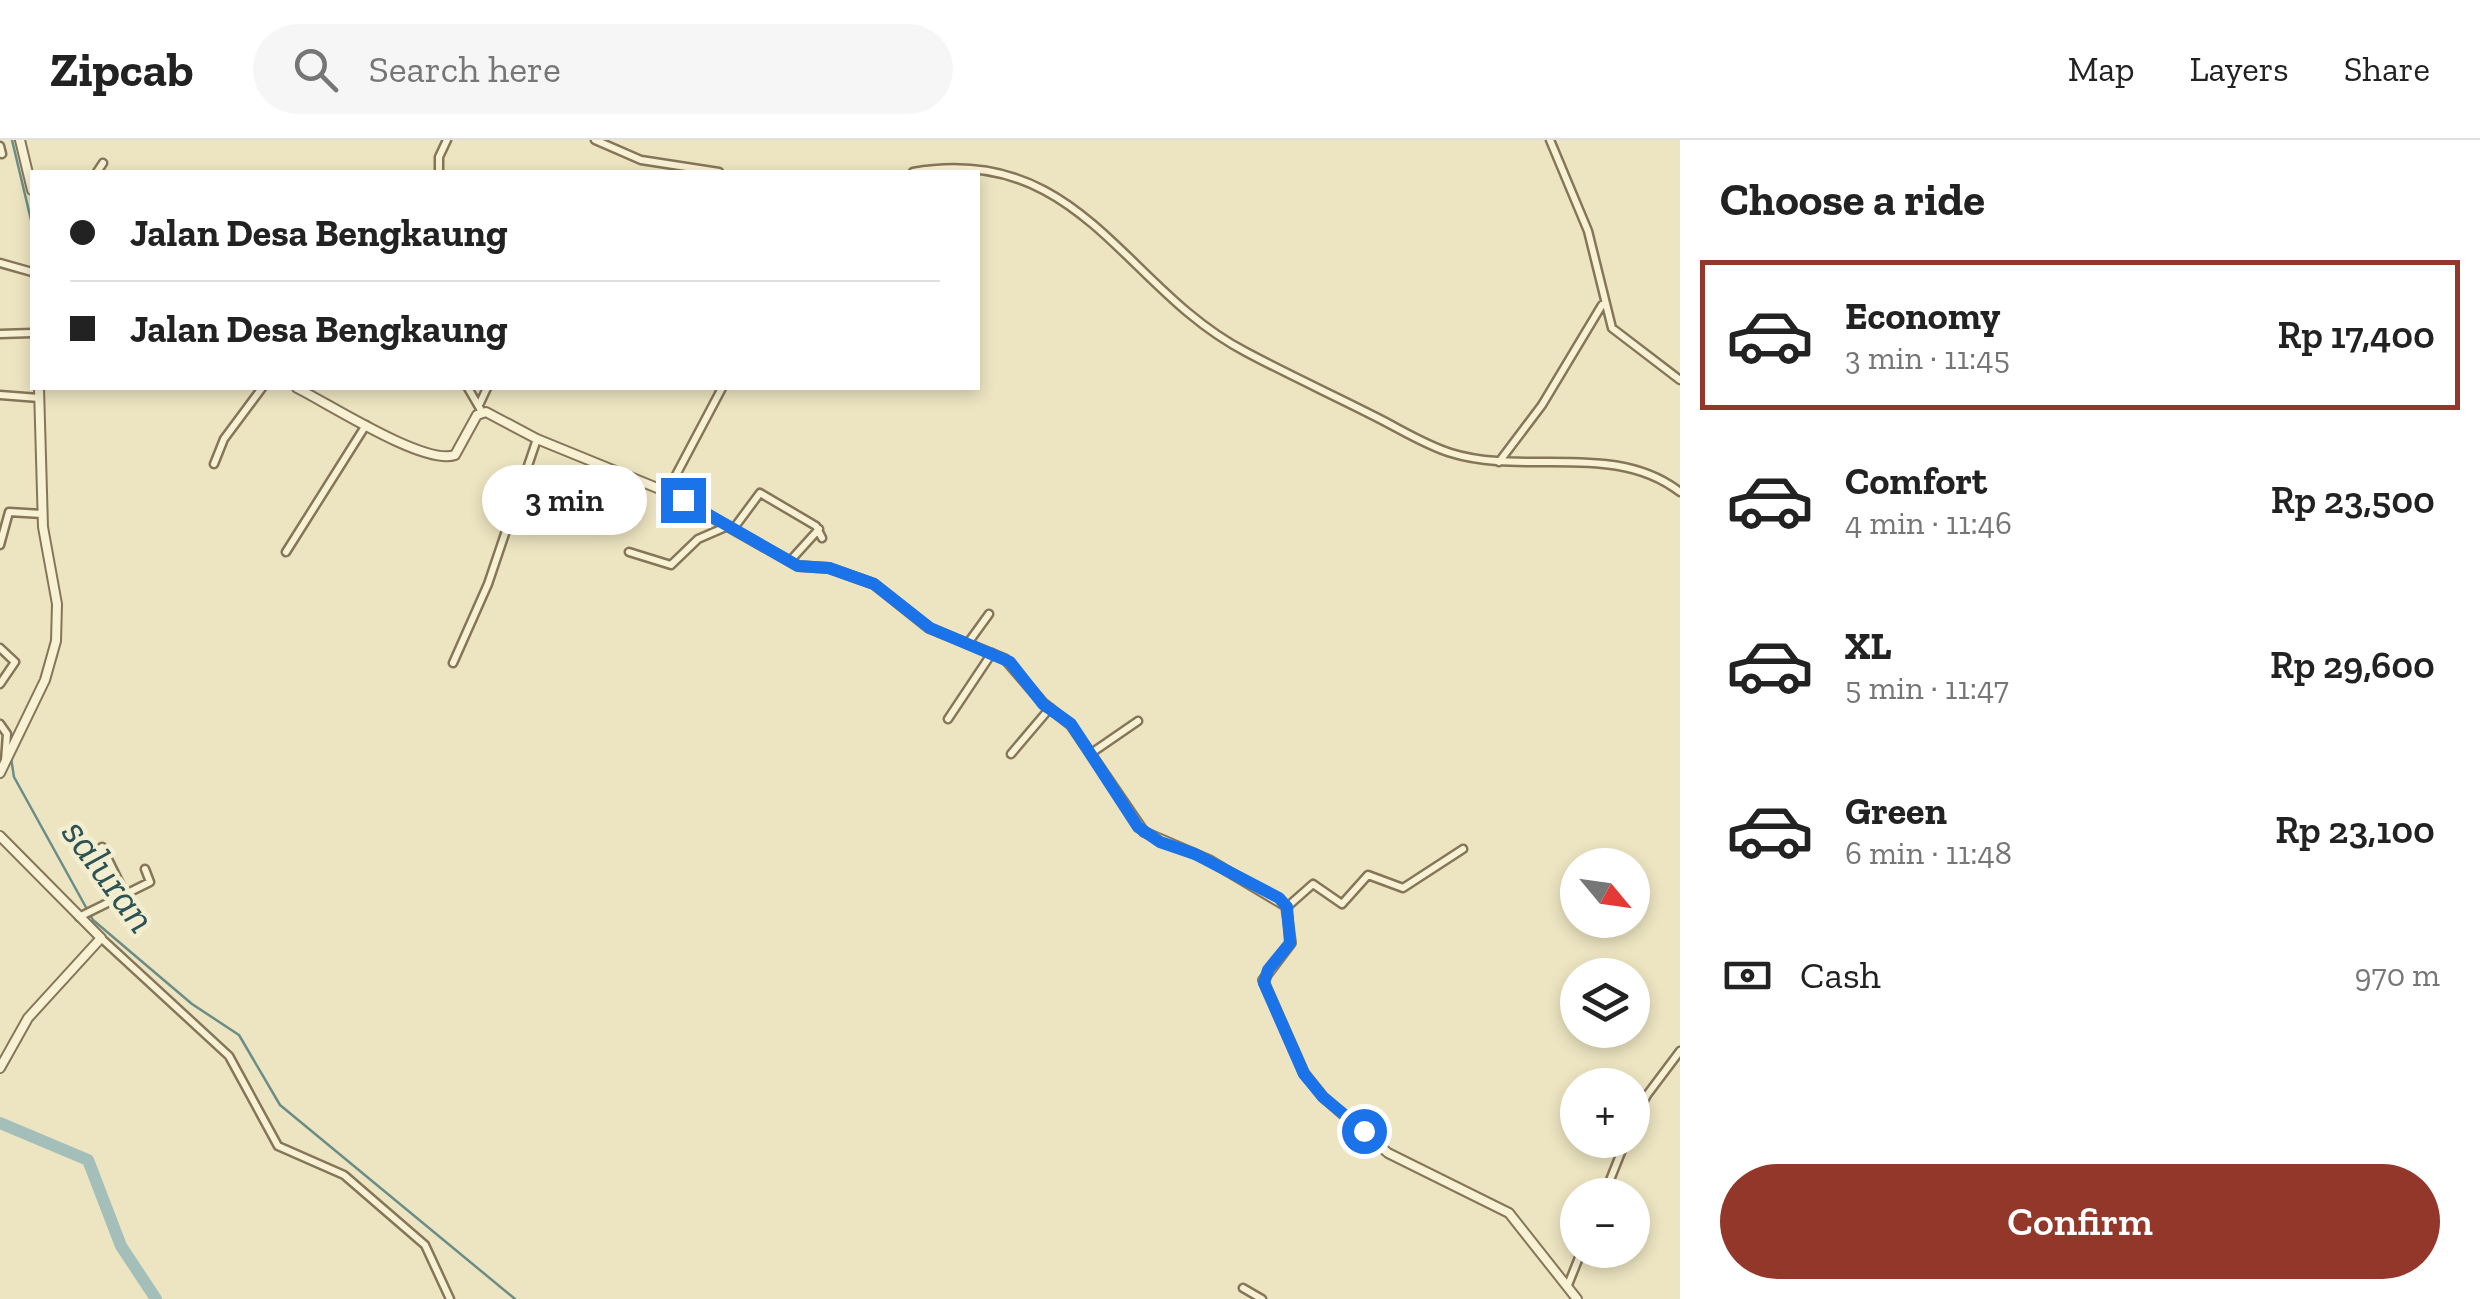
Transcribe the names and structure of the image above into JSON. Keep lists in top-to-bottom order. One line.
{"water":["saluran"],"north":"bottom right","page":{"header":"Zipcab","search":"Search here","nav":["Map","Layers","Share"],"heading":"Choose a ride","banner":["Jalan Desa Bengkaung","Jalan Desa Bengkaung"],"list":[{"name":"Economy","note":"3 min · 11:45","value":"Rp 17,400"},{"name":"Comfort","note":"4 min · 11:46","value":"Rp 23,500"},{"name":"XL","note":"5 min · 11:47","value":"Rp 29,600"},{"name":"Green","note":"6 min · 11:48","value":"Rp 23,100"}],"bubble":"3 min","map_buttons":["+","−"],"pay":["Cash","970 m"],"buttons":"Confirm"}}
